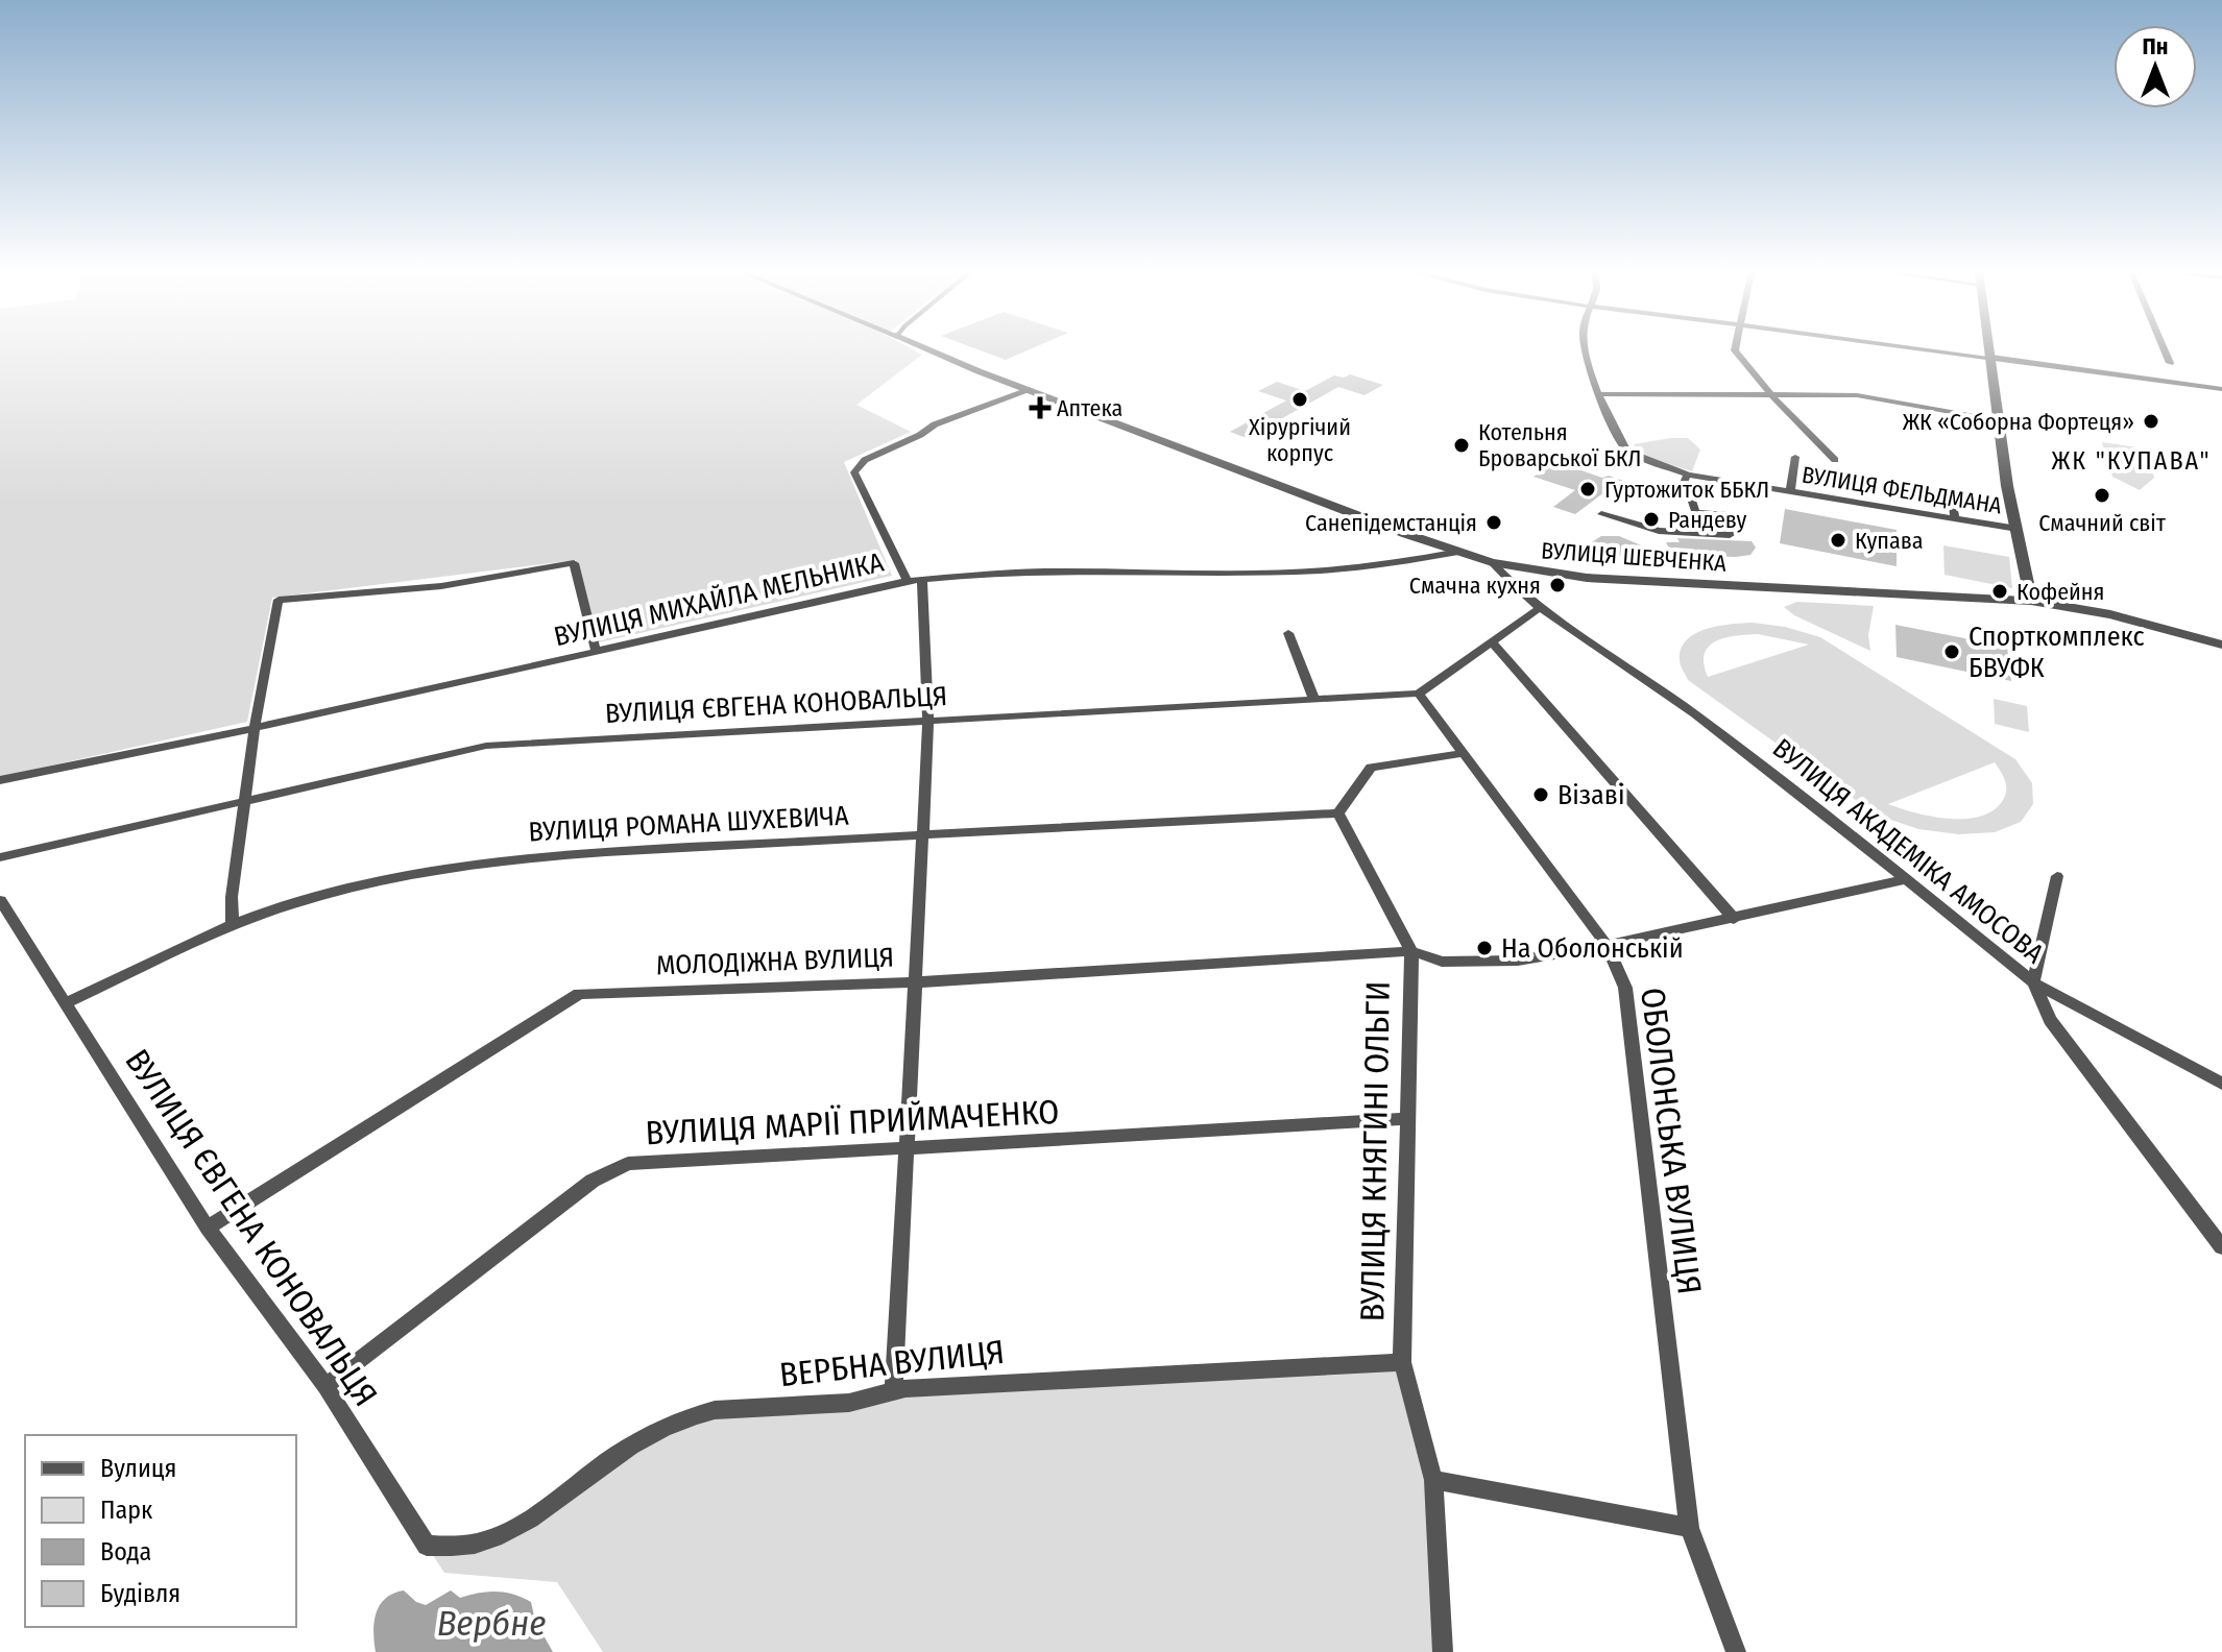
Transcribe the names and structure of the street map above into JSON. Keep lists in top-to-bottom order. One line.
{"streets":{"street":["ВУЛИЦЯ ФЕЛЬДМАНА","ВУЛИЦЯ ШЕВЧЕНКА","ВУЛИЦЯ МИХАЙЛА МЕЛЬНИКА","ВУЛИЦЯ ЄВГЕНА КОНОВАЛЬЦЯ","ВУЛИЦЯ РОМАНА ШУХЕВИЧА","ВУЛИЦЯ АКАДЕМІКА АМОСОВА","МОЛОДІЖНА ВУЛИЦЯ","ВУЛИЦЯ МАРІЇ ПРИЙМАЧЕНКО","ОБОЛОНСЬКА ВУЛИЦЯ","ВУЛИЦЯ КНЯГИНІ ОЛЬГИ","ВЕРБНА ВУЛИЦЯ"]},"crossings":[["ВУЛИЦЯ ШЕВЧЕНКА","ВУЛИЦЯ МИХАЙЛА МЕЛЬНИКА"],["ВУЛИЦЯ ШЕВЧЕНКА","ВУЛИЦЯ АКАДЕМІКА АМОСОВА"],["ВУЛИЦЯ ЄВГЕНА КОНОВАЛЬЦЯ","ВУЛИЦЯ РОМАНА ШУХЕВИЧА"],["ВУЛИЦЯ ЄВГЕНА КОНОВАЛЬЦЯ","МОЛОДІЖНА ВУЛИЦЯ"],["ВУЛИЦЯ ЄВГЕНА КОНОВАЛЬЦЯ","ВУЛИЦЯ МАРІЇ ПРИЙМАЧЕНКО"],["ВУЛИЦЯ ЄВГЕНА КОНОВАЛЬЦЯ","ОБОЛОНСЬКА ВУЛИЦЯ"],["ВУЛИЦЯ ЄВГЕНА КОНОВАЛЬЦЯ","ВЕРБНА ВУЛИЦЯ"],["ВУЛИЦЯ РОМАНА ШУХЕВИЧА","ВУЛИЦЯ КНЯГИНІ ОЛЬГИ"],["ВУЛИЦЯ АКАДЕМІКА АМОСОВА","МОЛОДІЖНА ВУЛИЦЯ"],["МОЛОДІЖНА ВУЛИЦЯ","ОБОЛОНСЬКА ВУЛИЦЯ"],["МОЛОДІЖНА ВУЛИЦЯ","ВУЛИЦЯ КНЯГИНІ ОЛЬГИ"],["ВУЛИЦЯ МАРІЇ ПРИЙМАЧЕНКО","ВУЛИЦЯ КНЯГИНІ ОЛЬГИ"],["ВУЛИЦЯ КНЯГИНІ ОЛЬГИ","ВЕРБНА ВУЛИЦЯ"]],"districts":["ЖК \"КУПАВА\""],"water":["Вербне"],"places":{"other":["Хірургічий корпус","ЖК «Соборна Фортеця»","Котельня Броварської БКЛ","Гуртожиток ББКЛ","Смачний світ","Рандеву","Санепідемстанція","Купава","Смачна кухня","Кофейня","Спорткомплекс БВУФК","Візаві","На Оболонській"],"health":["Аптека"]},"legend":["Вулиця","Парк","Вода","Будівля"],"north":"top"}
